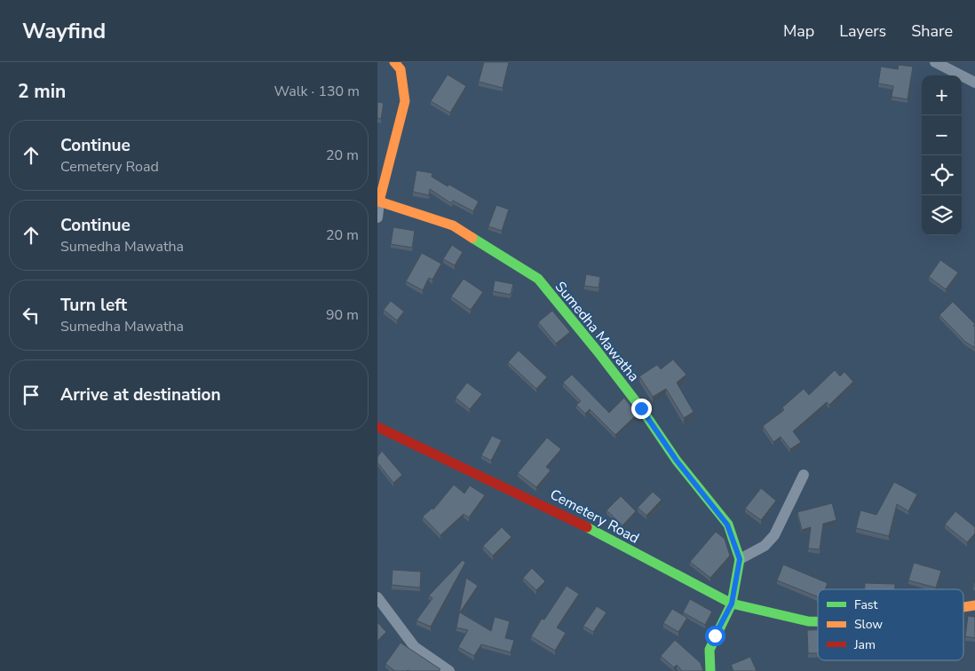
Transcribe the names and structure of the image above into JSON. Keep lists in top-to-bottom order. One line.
{"streets":{"street":["Sumedha Mawatha","Cemetery Road"]},"crossings":[["Sumedha Mawatha","Cemetery Road"]],"legend":["Fast","Slow","Jam"],"page":{"header":"Wayfind","nav":["Map","Layers","Share"],"heading":["2 min","Walk · 130 m"],"map_buttons":["+","−"],"list":[["Continue","Cemetery Road","20 m"],["Continue","Sumedha Mawatha","20 m"],["Turn left","Sumedha Mawatha","90 m"],"Arrive at destination"]}}
